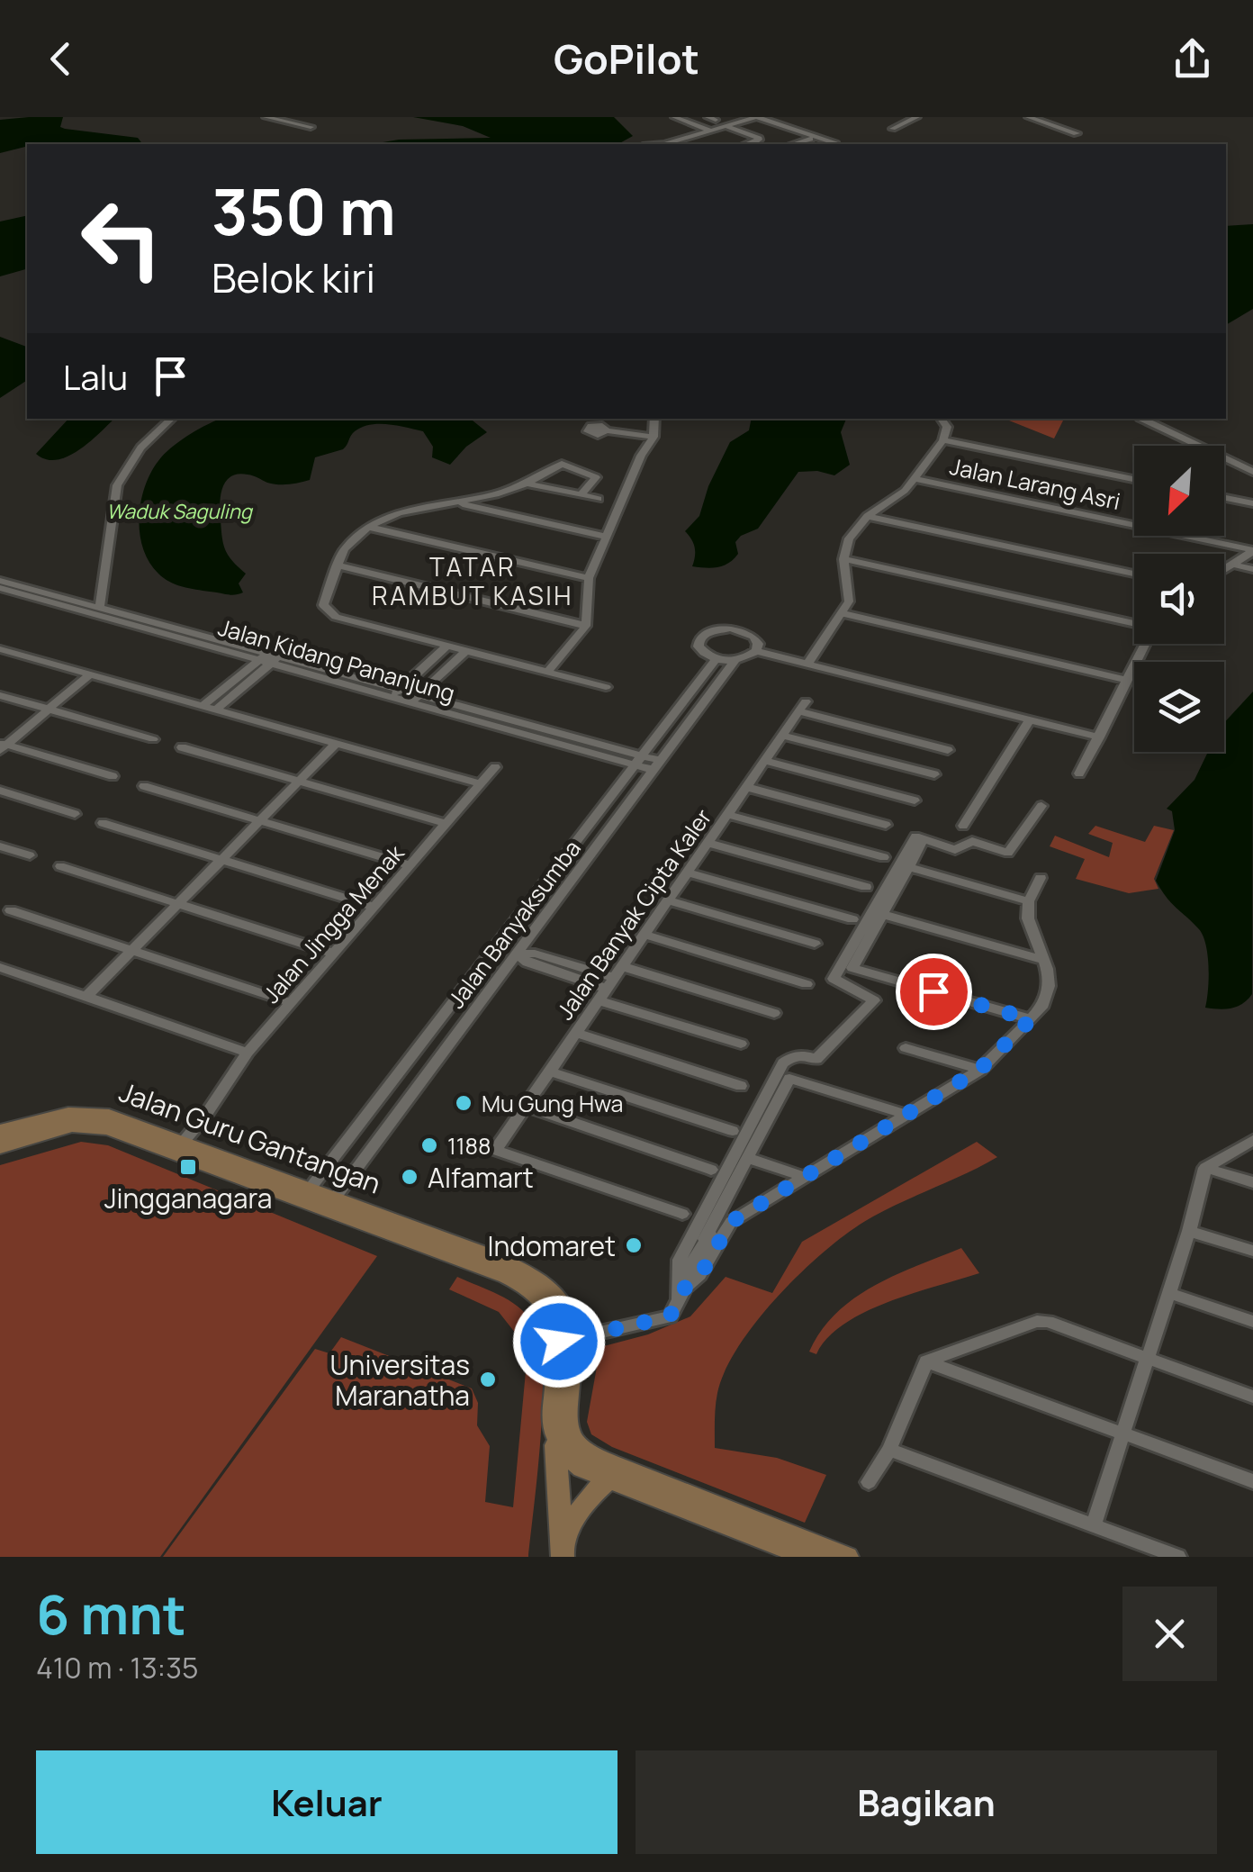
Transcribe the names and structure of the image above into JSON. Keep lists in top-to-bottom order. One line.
{"streets":{"street":["Jalan Larang Asri","Jalan Kidang Pananjung","Jalan Banyak Cipta Kaler","Jalan Jingga Menak","Jalan Banyaksumba","Jalan Guru Gantangan"]},"crossings":[["Jalan Kidang Pananjung","Jalan Banyaksumba"],["Jalan Jingga Menak","Jalan Guru Gantangan"],["Jalan Banyaksumba","Jalan Guru Gantangan"]],"districts":["TATAR RAMBUT KASIH"],"water":["Waduk Saguling"],"places":{"other":["Mu Gung Hwa","1188","Alfamart","Indomaret","Universitas Maranatha"],"transit":["Jingganagara"]},"north":"bottom left","page":{"header":"GoPilot","turn":["350 m","Belok kiri"],"then":"Lalu","heading":["6 mnt","410 m · 13:35"],"buttons":["Keluar","Bagikan"]}}
